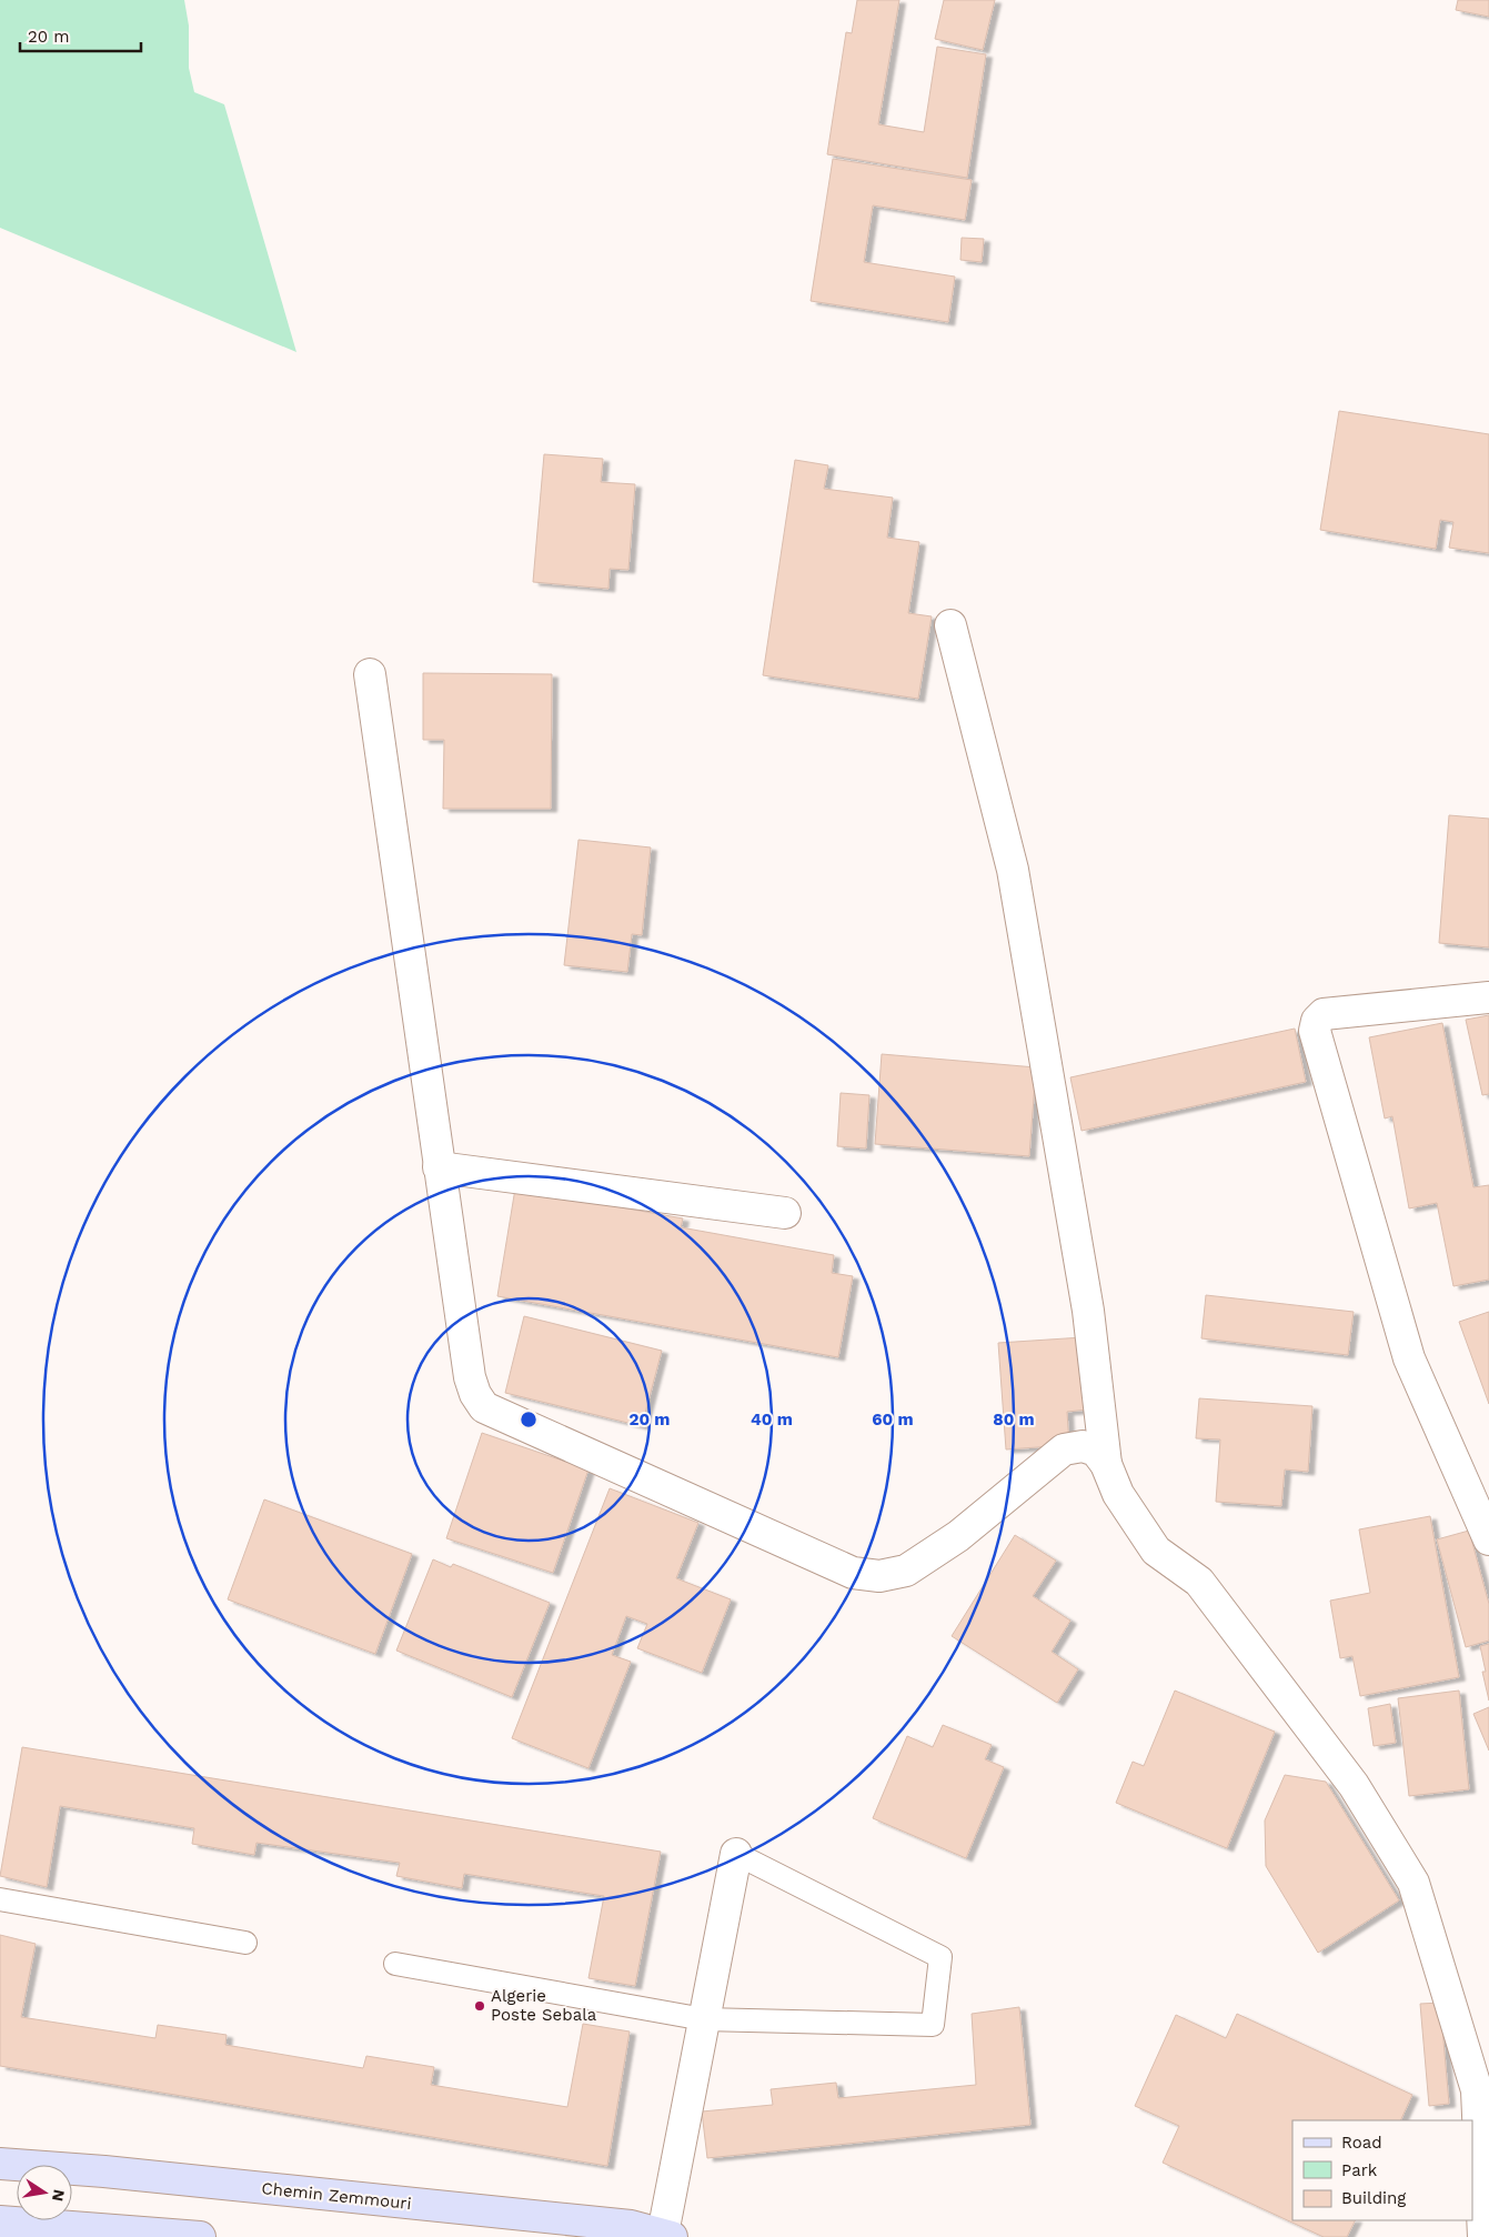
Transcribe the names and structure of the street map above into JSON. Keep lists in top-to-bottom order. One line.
{"streets":{"street":["Chemin Zemmouri"]},"places":["Algerie Poste Sebala"],"legend":["Road","Park","Building"],"scale_bar":"20 m","north":"right","rings":["20 m","40 m","60 m","80 m"]}
